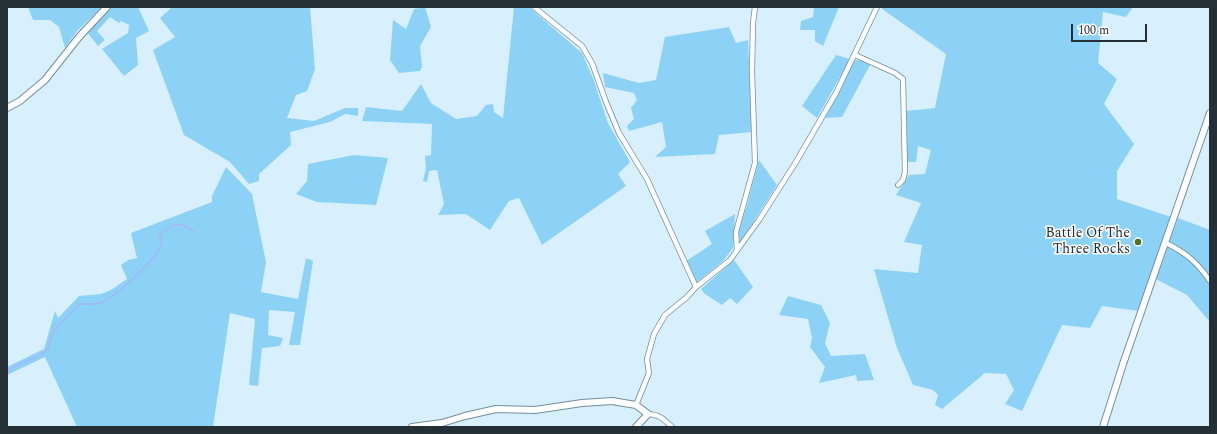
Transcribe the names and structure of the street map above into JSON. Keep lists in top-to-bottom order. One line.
{"places":["Battle Of The Three Rocks"],"scale_bar":"100 m"}
